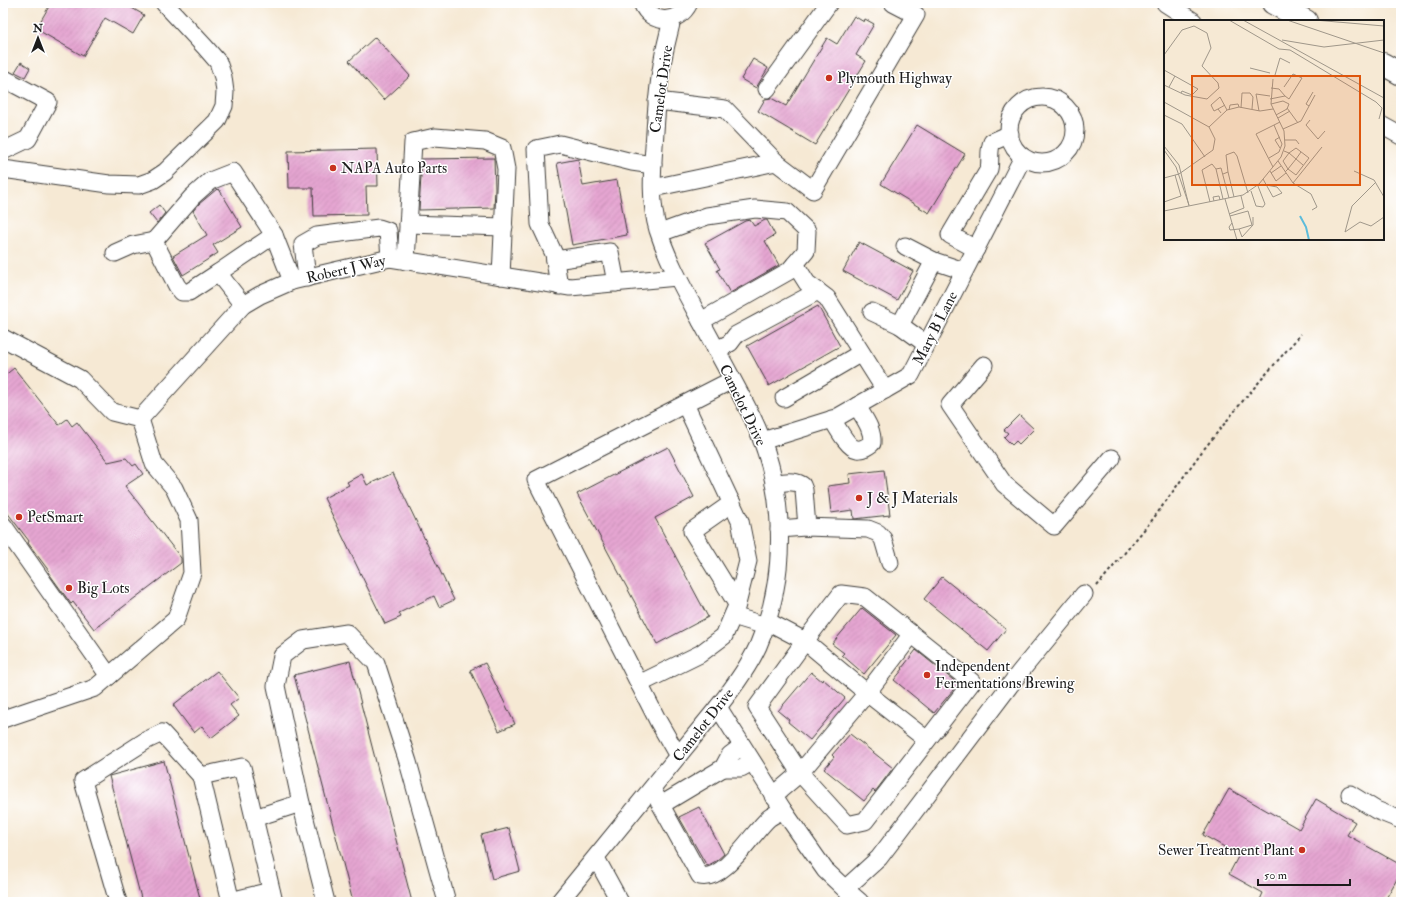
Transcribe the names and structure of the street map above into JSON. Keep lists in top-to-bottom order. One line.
{"streets":{"street":["Camelot Drive","Robert J Way","Mary B Lane"]},"crossings":[["Camelot Drive","Robert J Way"],["Camelot Drive","Mary B Lane"]],"places":["Plymouth Highway","NAPA Auto Parts","J & J Materials","PetSmart","Big Lots","Independent Fermentations Brewing","Sewer Treatment Plant"],"scale_bar":"50 m","north":"top"}
